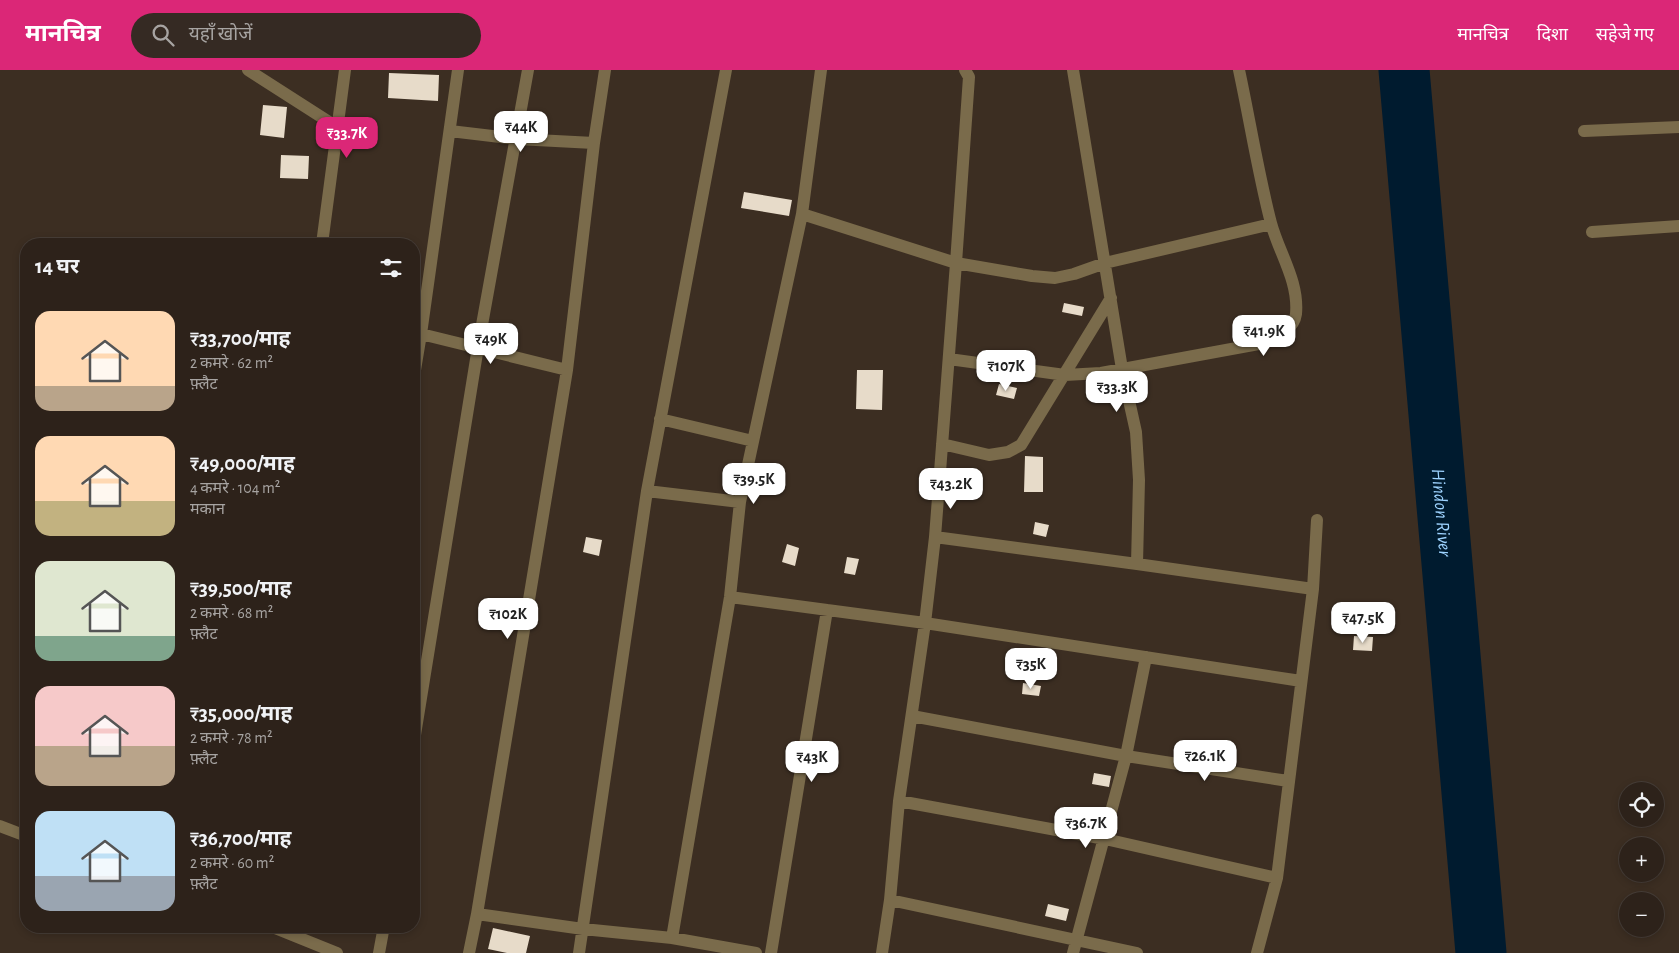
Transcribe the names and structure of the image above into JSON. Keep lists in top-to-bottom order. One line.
{"water":["Hindon River"],"page":{"header":"मानचित्र","search":"यहाँ खोजें","nav":["मानचित्र","दिशा","सहेजे गए"],"price":["₹44K","₹33.7K","₹41.9K","₹49K","₹107K","₹33.3K","₹39.5K","₹43.2K","₹102K","₹47.5K","₹35K","₹26.1K","₹43K","₹36.7K"],"heading":"14 घर","list":[{"name":"₹33,700/माह","note":"2 कमरे · 62 m² · फ़्लैट"},{"name":"₹49,000/माह","note":"4 कमरे · 104 m² · मकान"},{"name":"₹39,500/माह","note":"2 कमरे · 68 m² · फ़्लैट"},{"name":"₹35,000/माह","note":"2 कमरे · 78 m² · फ़्लैट"},{"name":"₹36,700/माह","note":"2 कमरे · 60 m² · फ़्लैट"}],"map_buttons":["+","−"]}}
